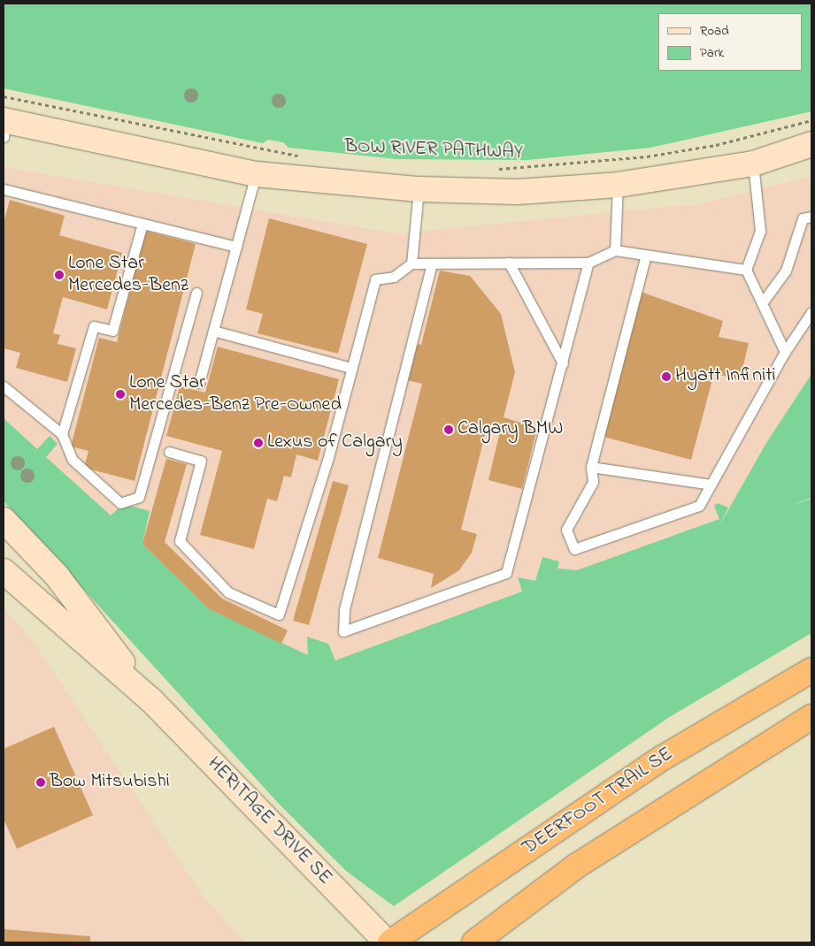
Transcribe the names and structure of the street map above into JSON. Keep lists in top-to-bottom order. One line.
{"streets":{"highway":["DEERFOOT TRAIL SE"],"main road":["HERITAGE DRIVE SE"],"path":["BOW RIVER PATHWAY"]},"places":["Lone Star Mercedes-Benz","Hyatt Infiniti","Lone Star Mercedes-Benz Pre-Owned","Calgary BMW","Lexus of Calgary","Bow Mitsubishi"],"legend":["Road","Park"]}
